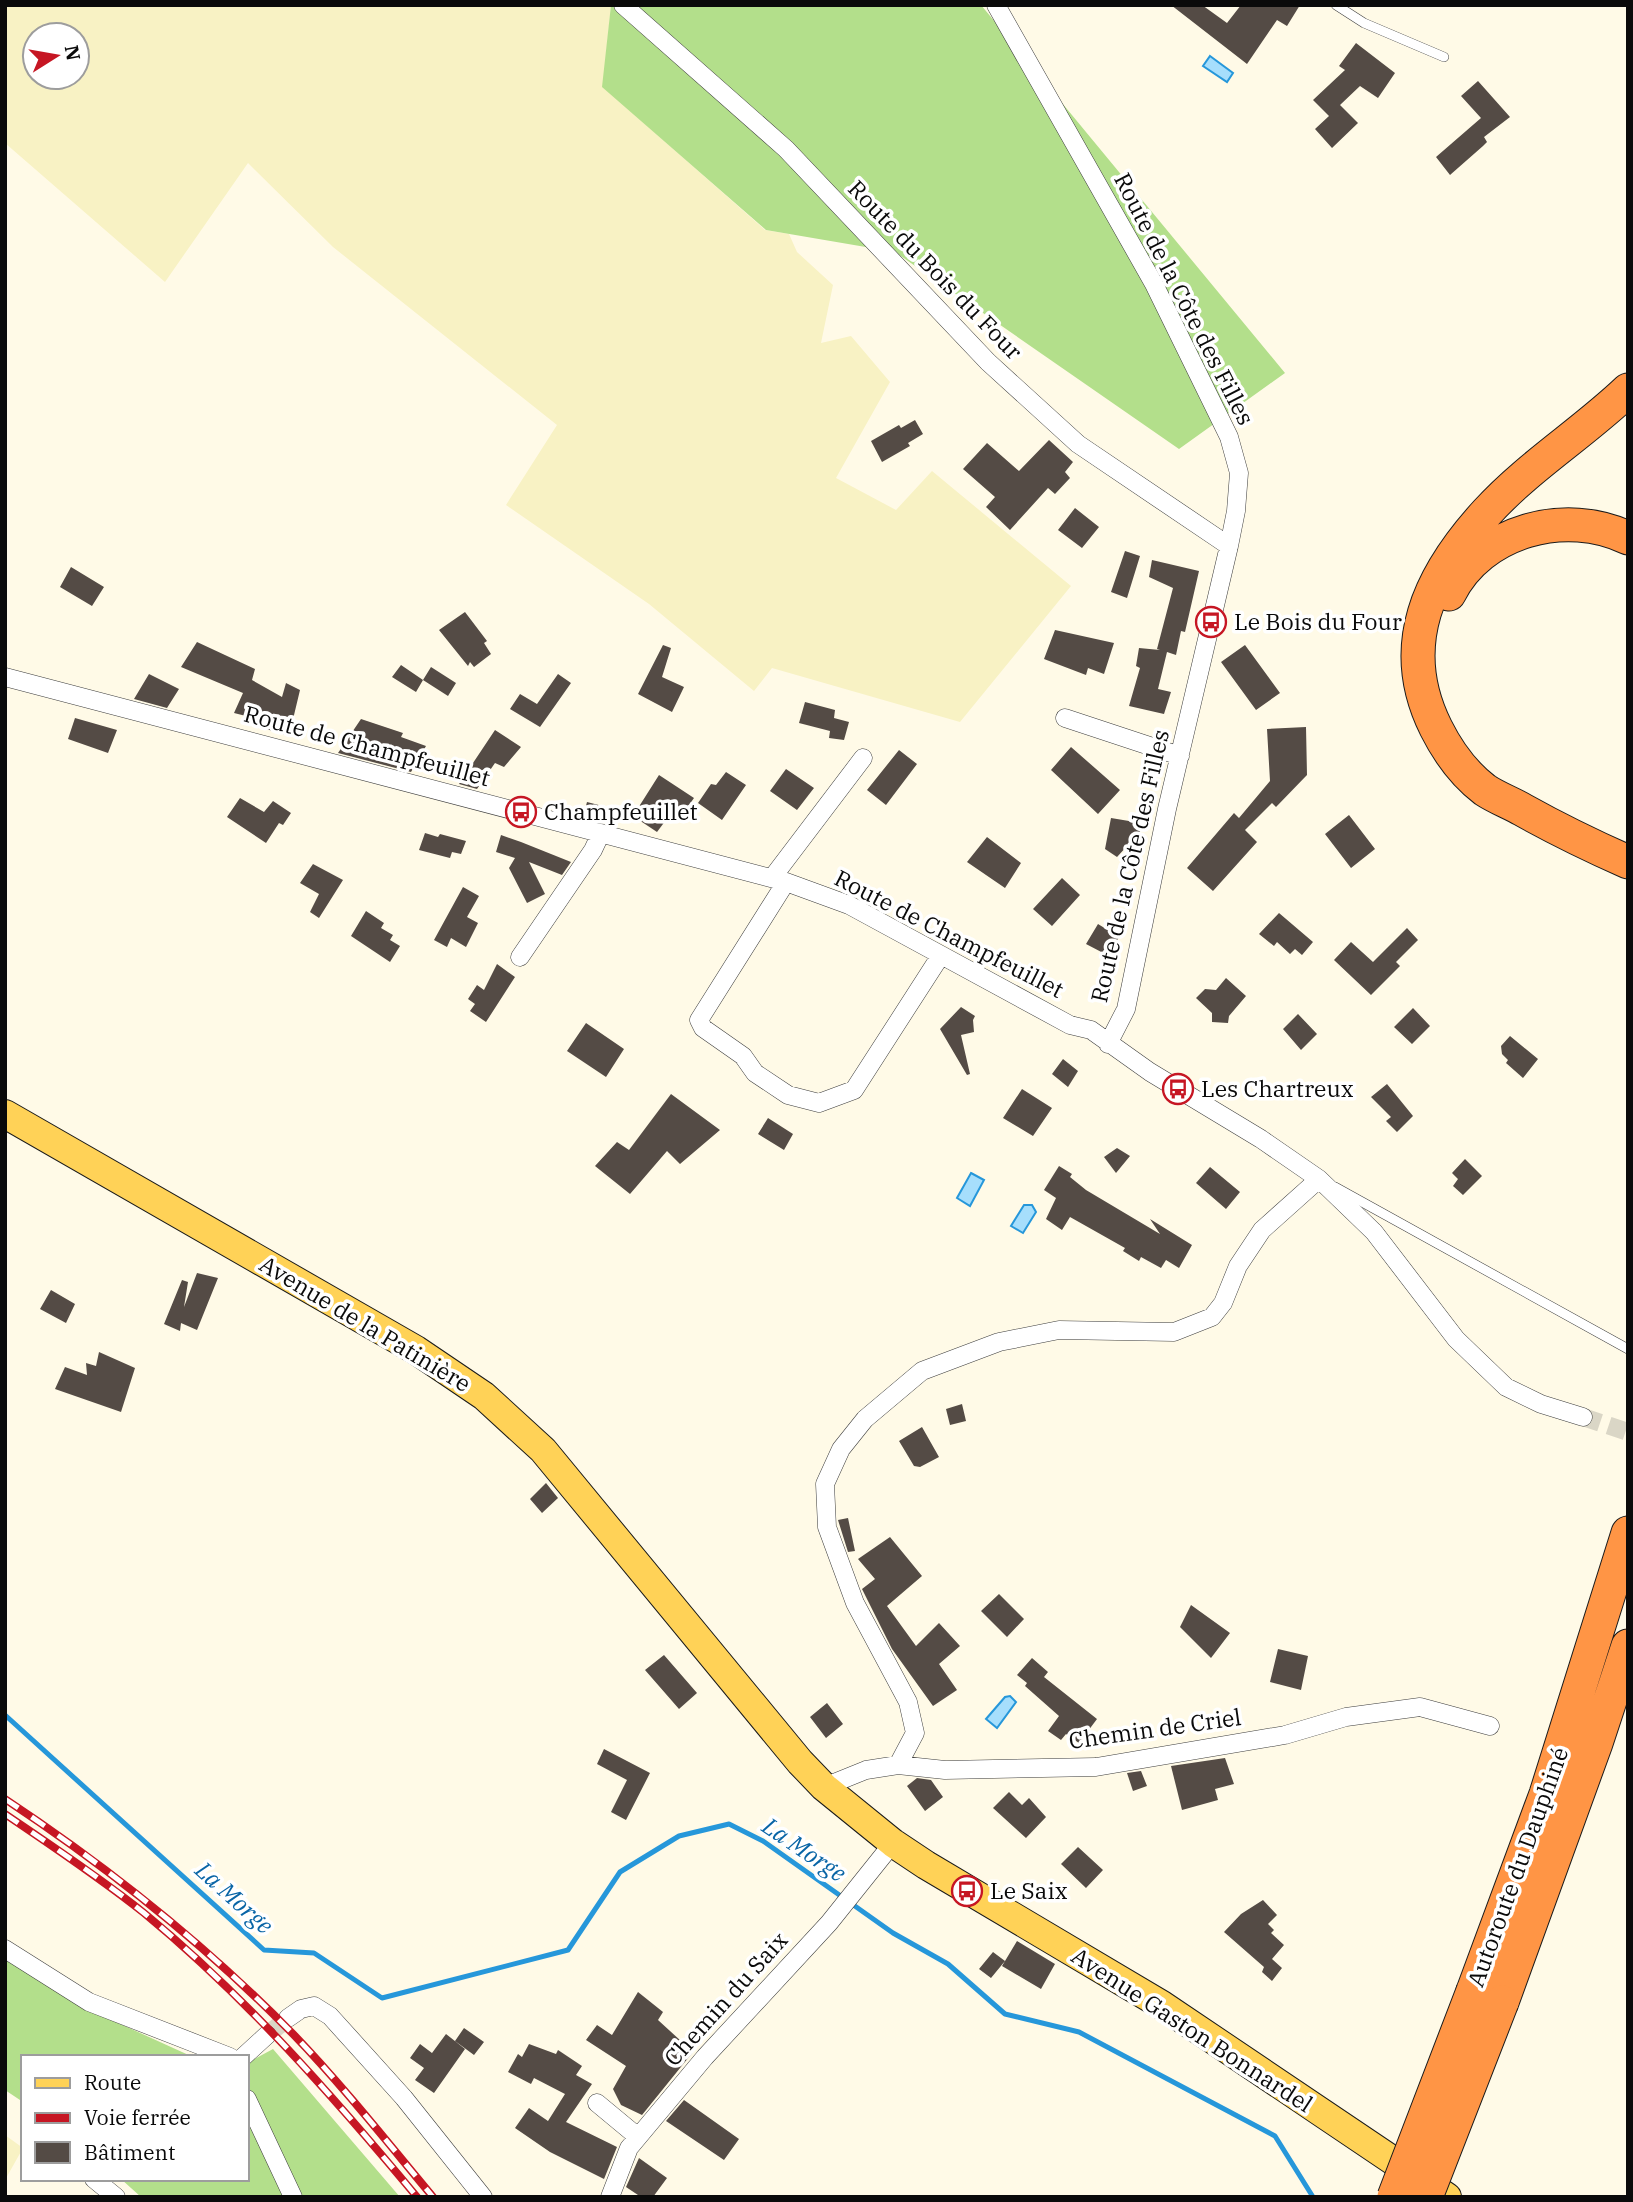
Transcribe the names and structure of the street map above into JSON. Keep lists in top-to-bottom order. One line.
{"streets":{"highway":["Autoroute du Dauphiné"],"main road":["Avenue de la Patinière","Avenue Gaston Bonnardel"],"street":["Route du Bois du Four","Route de la Côte des Filles","Route de Champfeuillet","Chemin de Criel","Chemin du Saix"]},"crossings":[["Route du Bois du Four","Route de la Côte des Filles"],["Route de la Côte des Filles","Route de Champfeuillet"],["Avenue de la Patinière","Avenue Gaston Bonnardel"],["Chemin de Criel","Avenue Gaston Bonnardel"],["Chemin du Saix","Avenue Gaston Bonnardel"]],"water":["La Morge"],"places":{"bus stop":["Le Bois du Four","Champfeuillet","Les Chartreux","Le Saix"]},"legend":["Route","Voie ferrée","Bâtiment"],"north":"right"}
